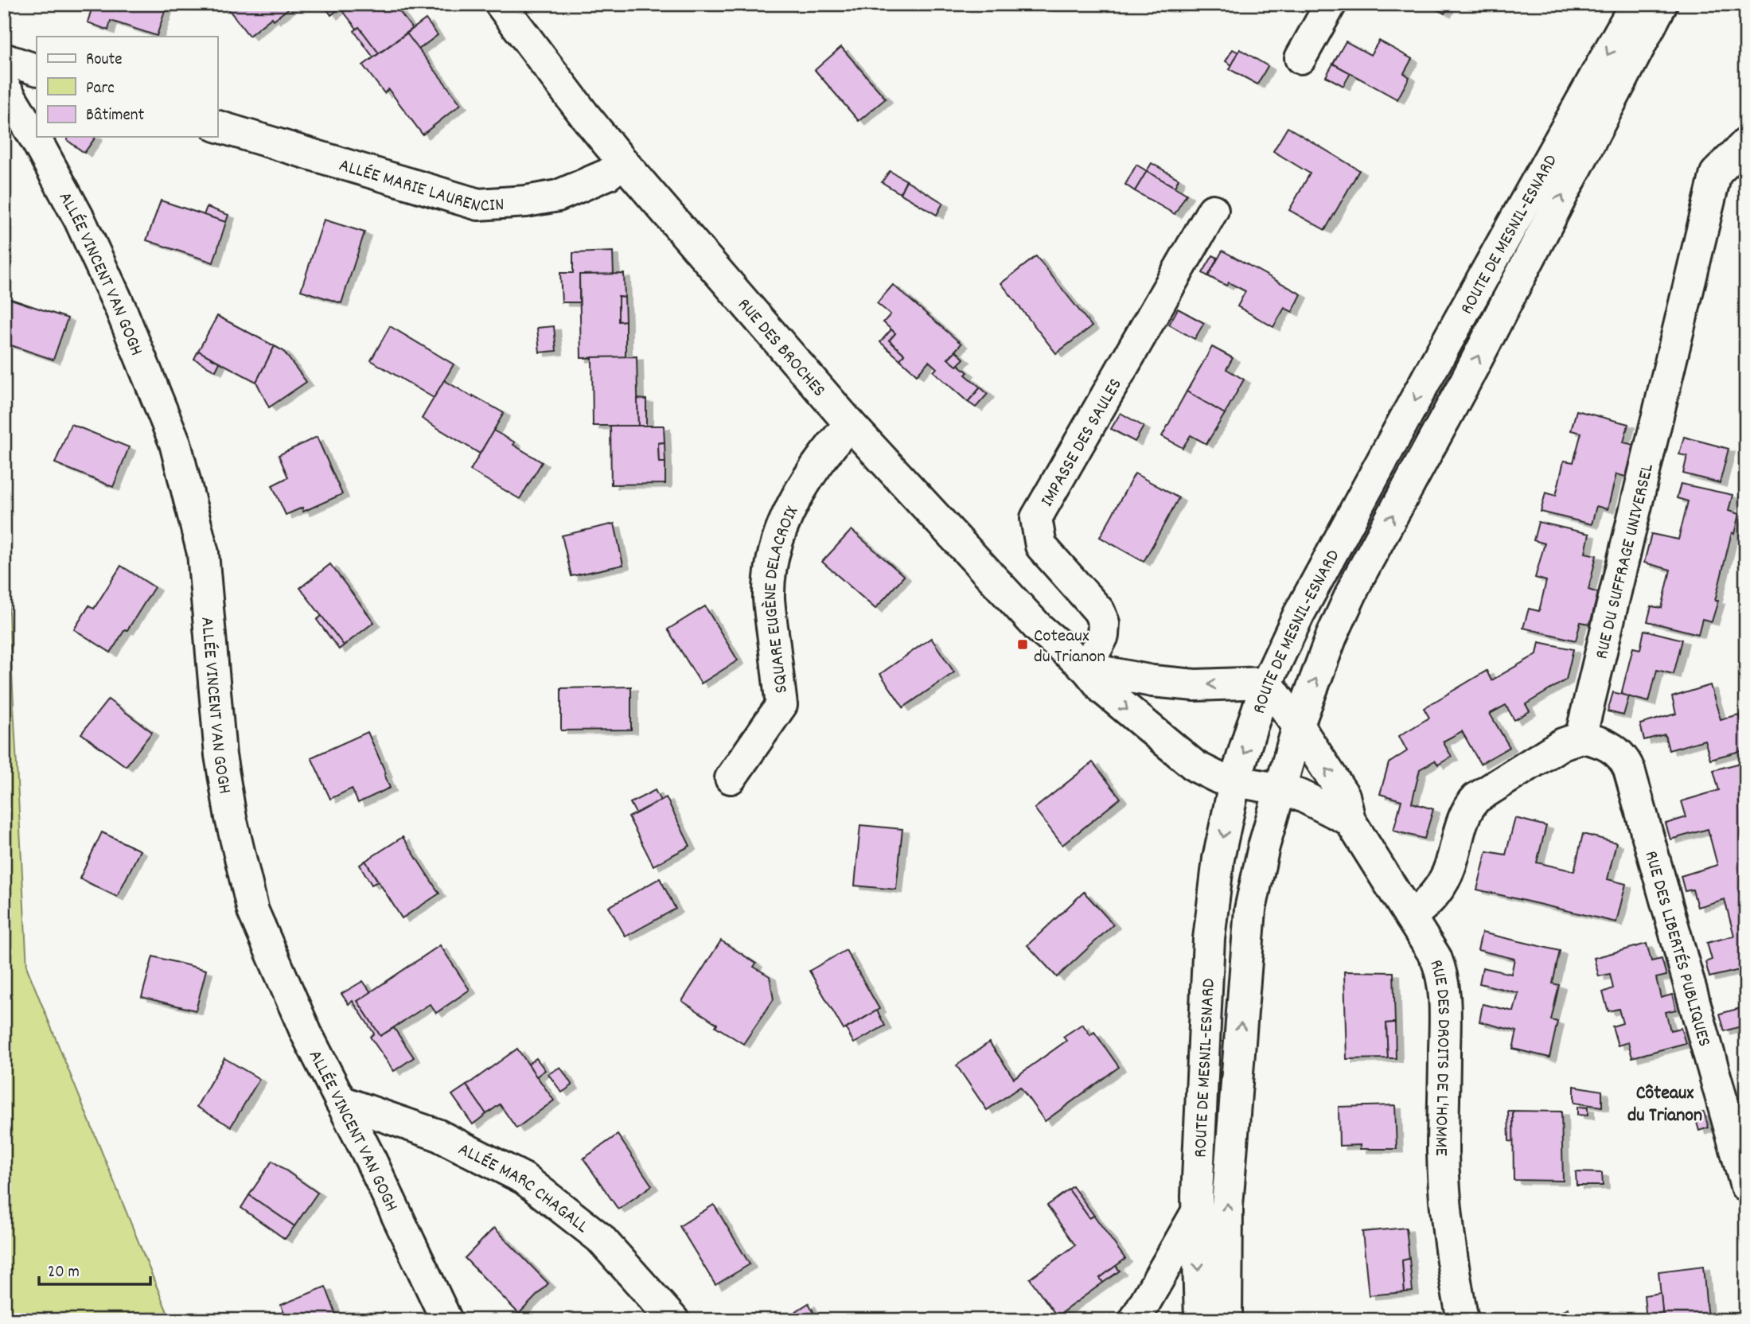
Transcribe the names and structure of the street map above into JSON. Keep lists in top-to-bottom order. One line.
{"streets":{"street":["ALLÉE MARIE LAURENCIN","ROUTE DE MESNIL-ESNARD","ALLÉE VINCENT VAN GOGH","RUE DES BROCHES","IMPASSE DES SAULES","RUE DU SUFFRAGE UNIVERSEL","SQUARE EUGÈNE DELACROIX","RUE DES LIBERTÉS PUBLIQUES","RUE DES DROITS DE L'HOMME","ALLÉE MARC CHAGALL"]},"crossings":[["ALLÉE MARIE LAURENCIN","RUE DES BROCHES"],["ROUTE DE MESNIL-ESNARD","RUE DES BROCHES"],["ALLÉE VINCENT VAN GOGH","ALLÉE MARC CHAGALL"],["RUE DES BROCHES","IMPASSE DES SAULES"],["RUE DES BROCHES","SQUARE EUGÈNE DELACROIX"],["RUE DES BROCHES","RUE DES DROITS DE L'HOMME"],["RUE DU SUFFRAGE UNIVERSEL","RUE DES LIBERTÉS PUBLIQUES"]],"districts":["Côteaux du Trianon"],"places":{"transit":["Coteaux du Trianon"]},"legend":["Route","Parc","Bâtiment"],"scale_bar":"20 m"}
